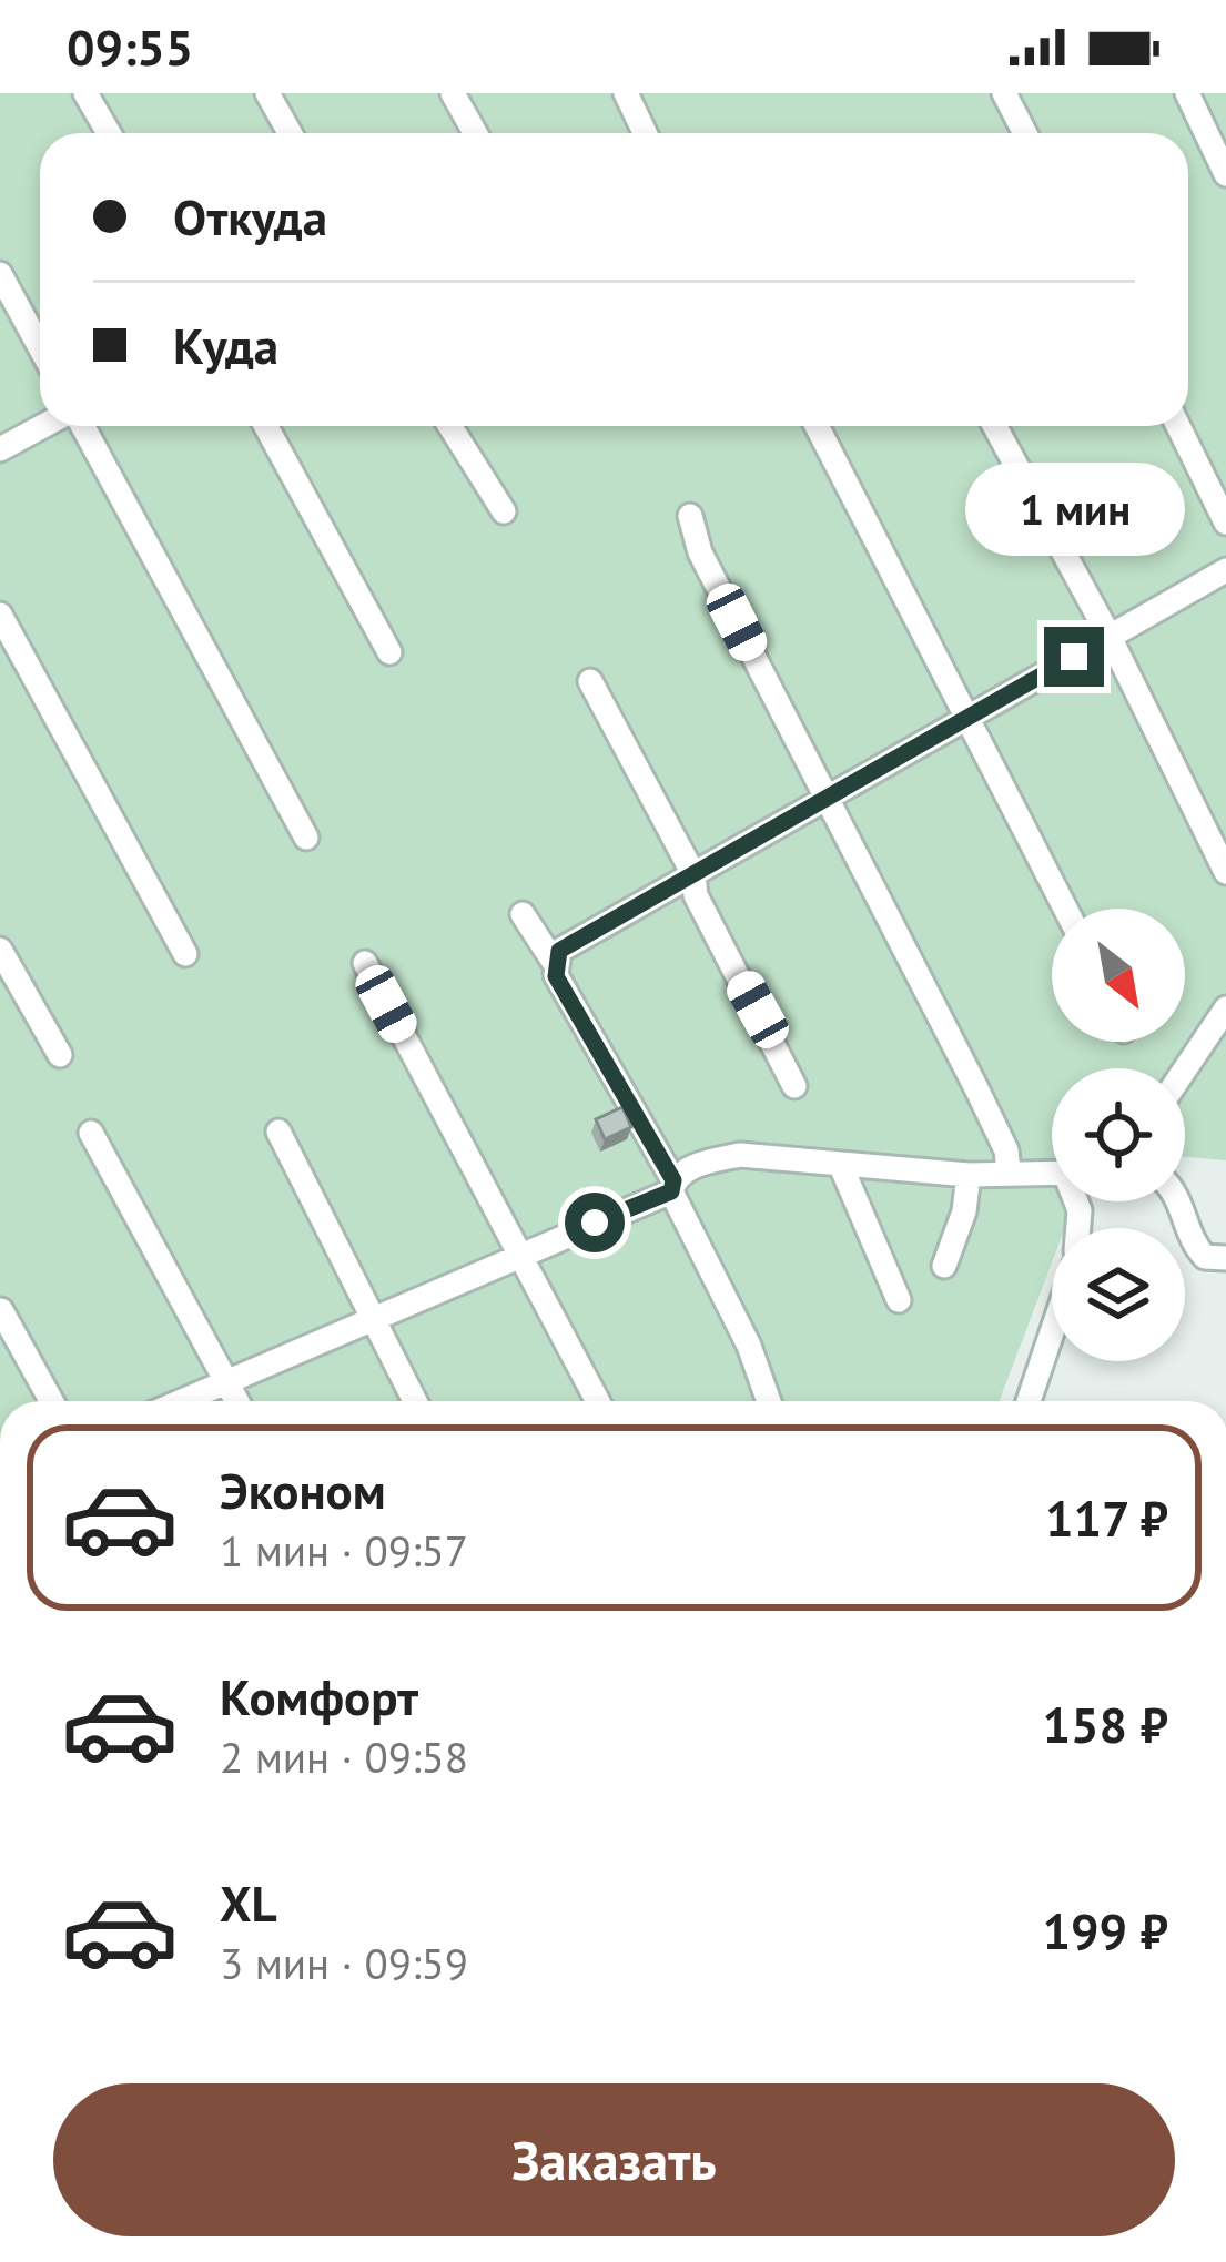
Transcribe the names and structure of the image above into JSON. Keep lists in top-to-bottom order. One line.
{"north":"bottom right","page":{"status":"09:55","banner":["Откуда","Куда"],"bubble":"1 мин","list":[{"name":"Эконом","note":"1 мин · 09:57","value":"117 ₽"},{"name":"Комфорт","note":"2 мин · 09:58","value":"158 ₽"},{"name":"XL","note":"3 мин · 09:59","value":"199 ₽"}],"buttons":"Заказать"}}
